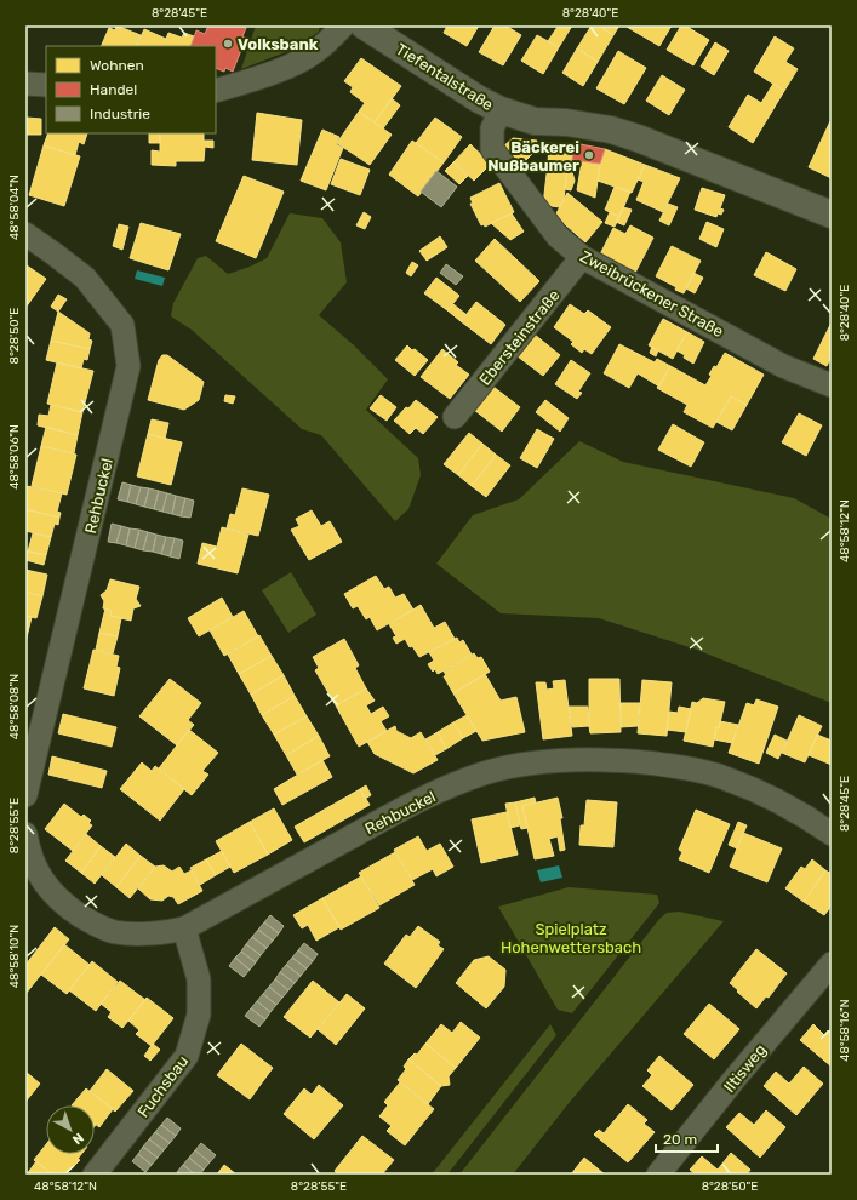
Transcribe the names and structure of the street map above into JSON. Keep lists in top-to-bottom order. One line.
{"streets":{"street":["Tiefentalstraße","Zweibrückener Straße","Ebersteinstraße","Rehbuckel","Iltisweg","Fuchsbau"]},"crossings":[["Tiefentalstraße","Zweibrückener Straße"],["Zweibrückener Straße","Ebersteinstraße"],["Rehbuckel","Fuchsbau"]],"parks":["Spielplatz Hohenwettersbach"],"places":["Volksbank","Bäckerei Nußbaumer"],"legend":["Wohnen","Handel","Industrie"],"scale_bar":"20 m","north":"bottom right","coordinates":["8°28'45\"E","8°28'40\"E","48°58'04\"N","8°28'50\"E","48°58'06\"N","48°58'12\"N","48°58'08\"N","8°28'55\"E","48°58'10\"N","48°58'16\"N"]}
